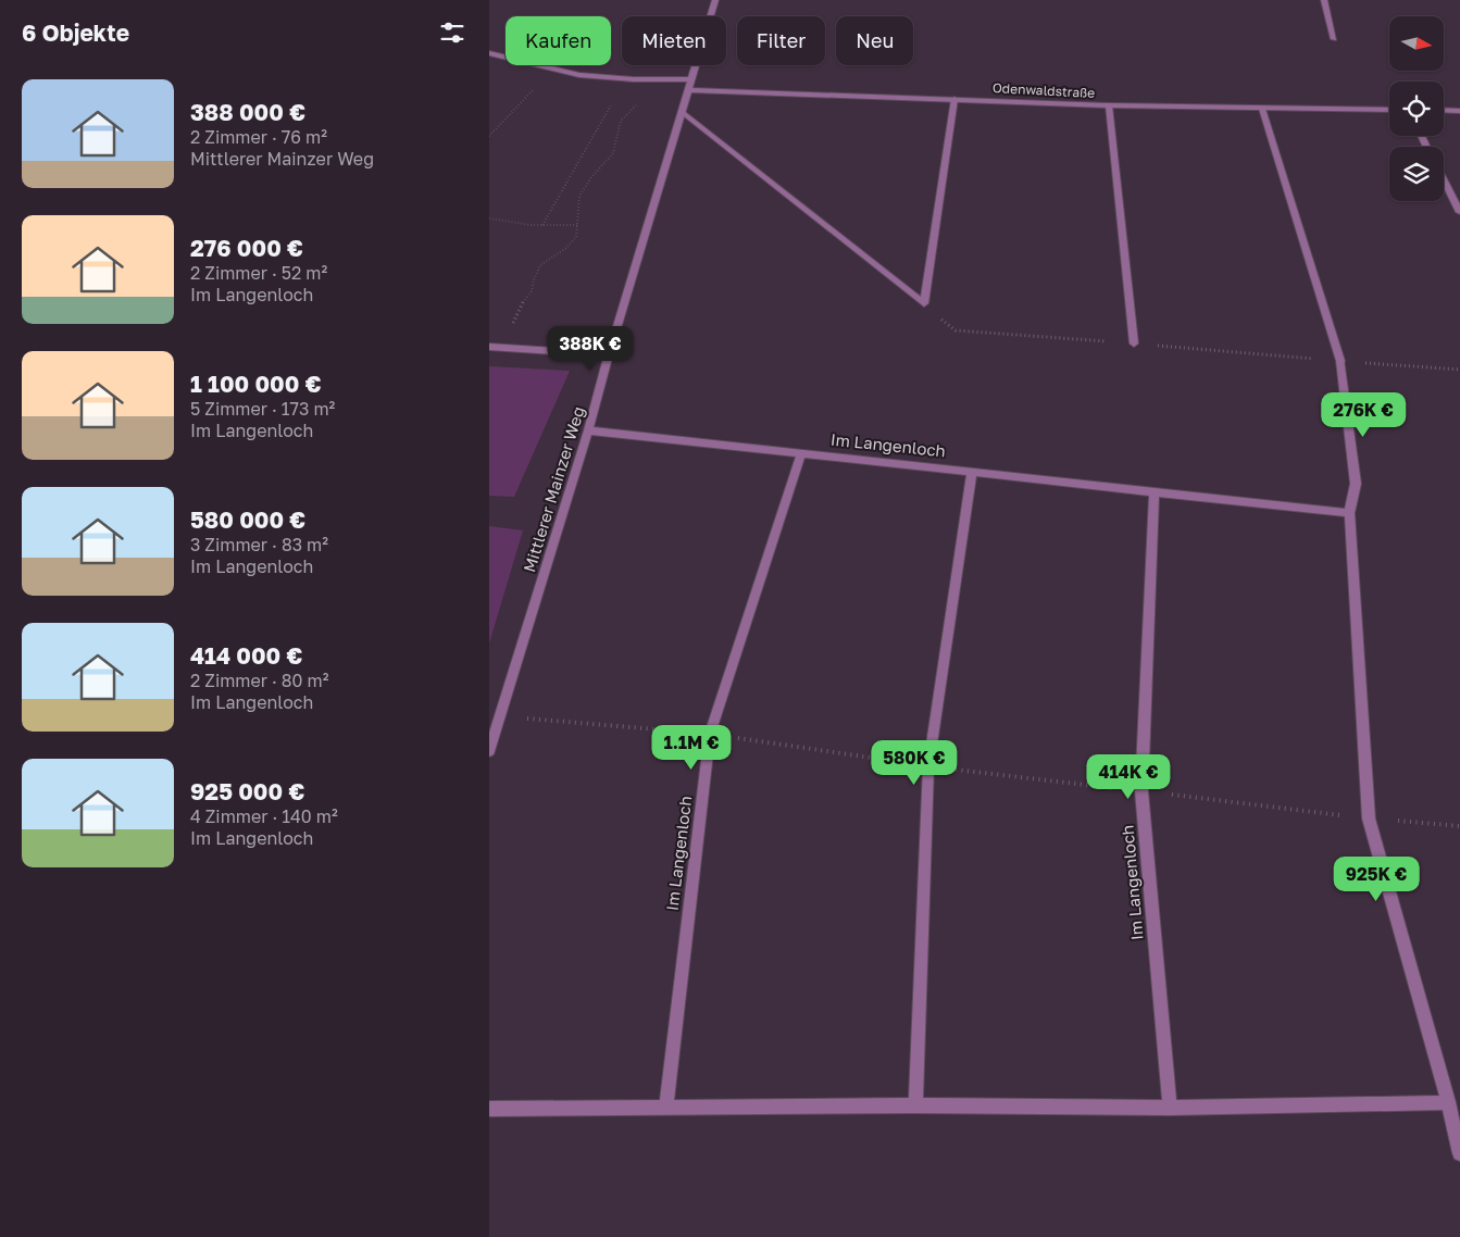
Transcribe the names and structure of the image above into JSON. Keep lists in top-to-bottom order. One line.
{"streets":{"street":["Odenwaldstraße","Im Langenloch","Mittlerer Mainzer Weg"]},"crossings":[["Odenwaldstraße","Mittlerer Mainzer Weg"],["Im Langenloch","Mittlerer Mainzer Weg"]],"north":"right","page":{"heading":"6 Objekte","chip":["Kaufen","Mieten","Filter","Neu"],"list":[{"name":"388 000 €","note":"2 Zimmer · 76 m² · Mittlerer Mainzer Weg"},{"name":"276 000 €","note":"2 Zimmer · 52 m² · Im Langenloch"},{"name":"1 100 000 €","note":"5 Zimmer · 173 m² · Im Langenloch"},{"name":"580 000 €","note":"3 Zimmer · 83 m² · Im Langenloch"},{"name":"414 000 €","note":"2 Zimmer · 80 m² · Im Langenloch"},{"name":"925 000 €","note":"4 Zimmer · 140 m² · Im Langenloch"}],"price":["388K €","276K €","1.1M €","580K €","414K €","925K €"]}}
